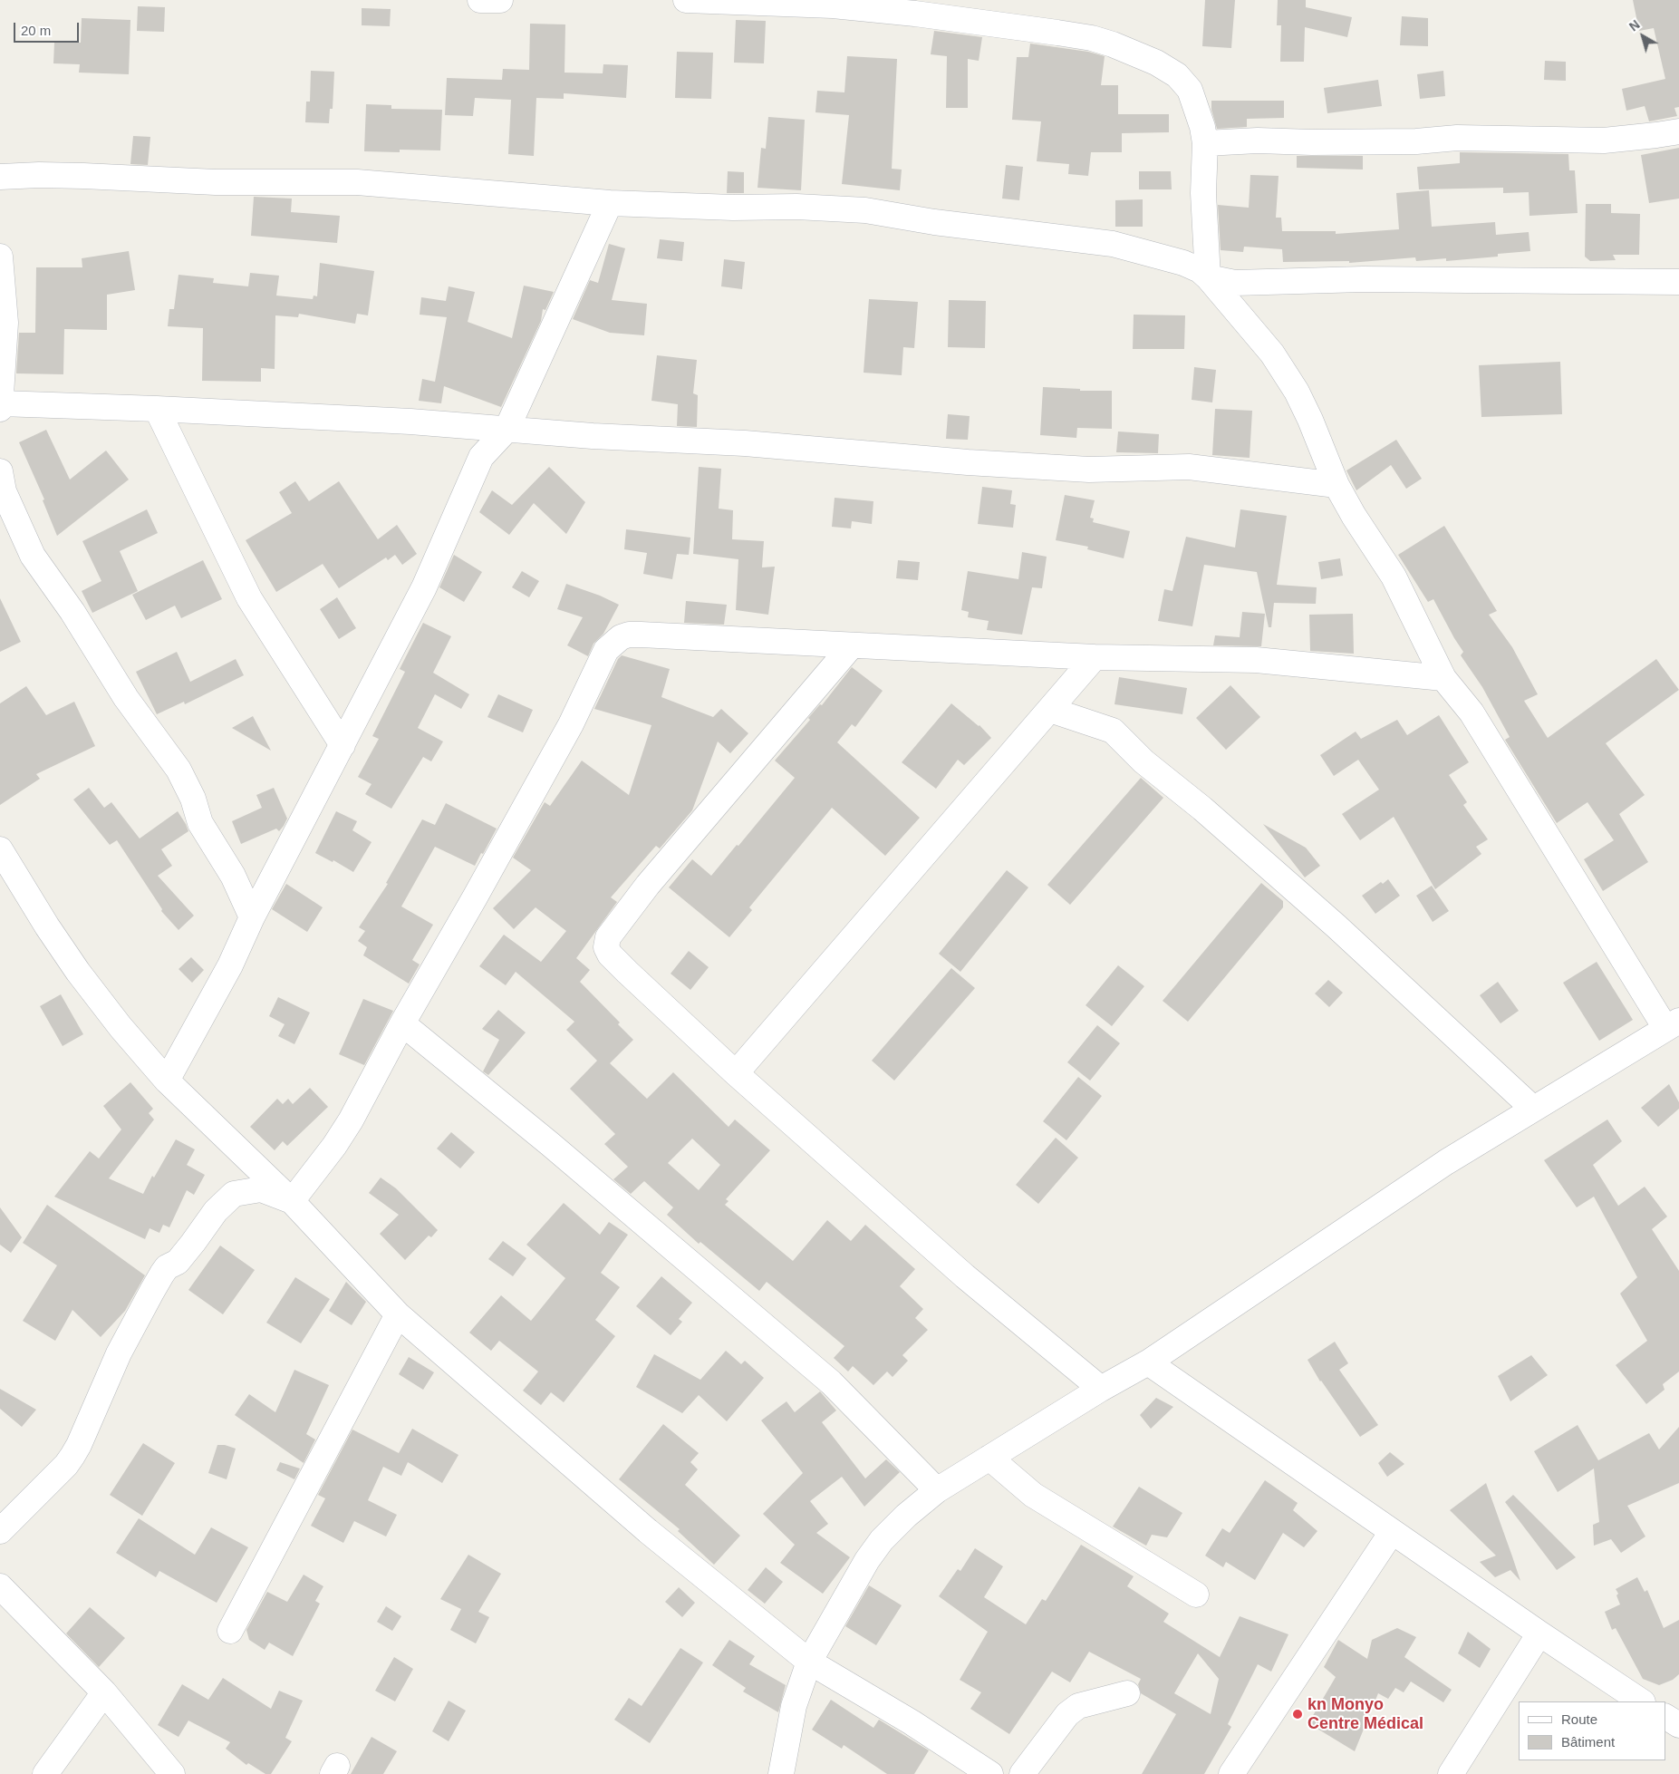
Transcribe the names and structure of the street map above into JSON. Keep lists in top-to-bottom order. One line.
{"places":["kn Monyo Centre Médical"],"legend":["Route","Bâtiment"],"scale_bar":"20 m","north":"top left"}
